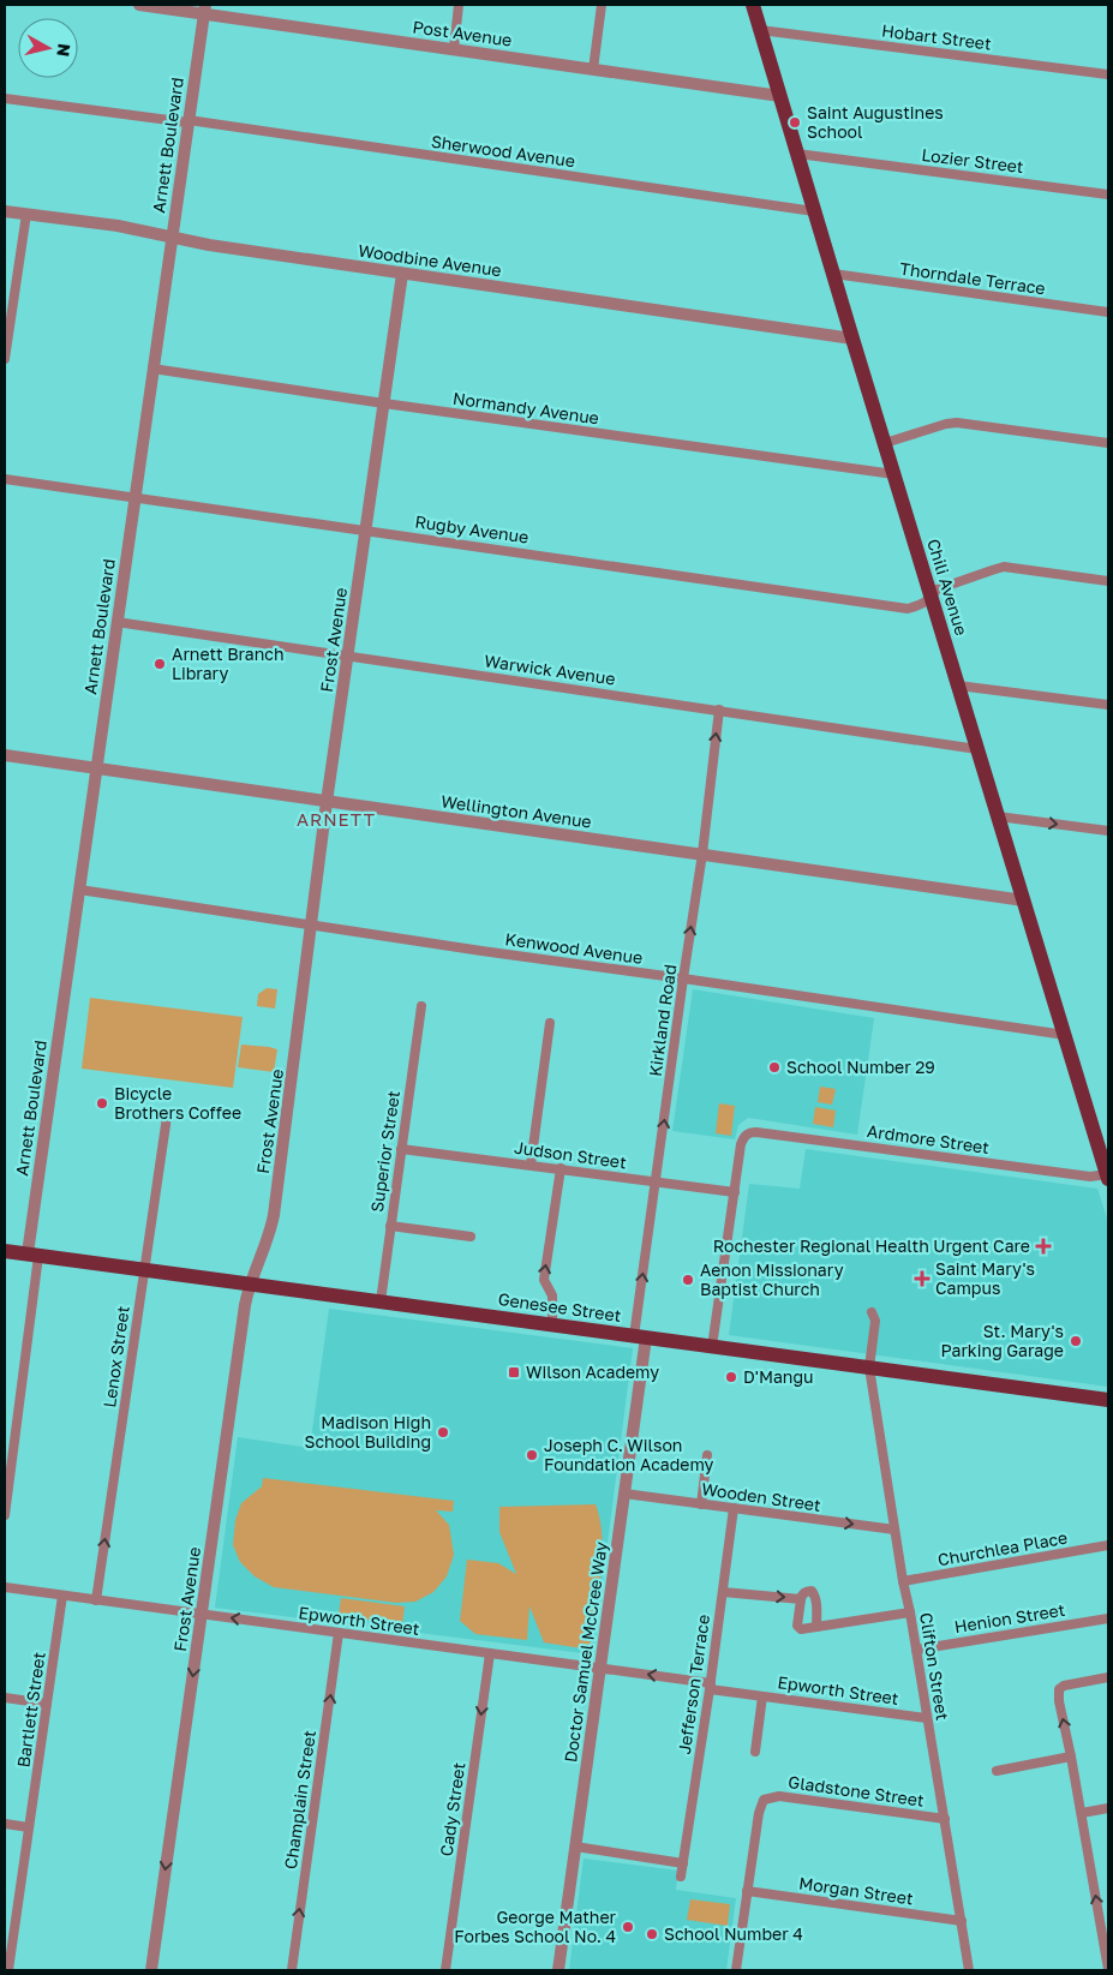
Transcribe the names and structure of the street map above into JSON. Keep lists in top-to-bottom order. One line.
{"streets":{"main road":["Chili Avenue","Genesee Street"],"street":["Post Avenue","Hobart Street","Arnett Boulevard","Sherwood Avenue","Lozier Street","Woodbine Avenue","Thorndale Terrace","Normandy Avenue","Rugby Avenue","Frost Avenue","Warwick Avenue","Wellington Avenue","Kenwood Avenue","Kirkland Road","Ardmore Street","Superior Street","Judson Street","Lenox Street","Wooden Street","Churchlea Place","Henion Street","Epworth Street","Doctor Samuel McCree Way","Clifton Street","Jefferson Terrace","Bartlett Street","Gladstone Street","Champlain Street","Cady Street","Morgan Street"]},"crossings":[["Post Avenue","Arnett Boulevard"],["Post Avenue","Chili Avenue"],["Hobart Street","Chili Avenue"],["Arnett Boulevard","Sherwood Avenue"],["Arnett Boulevard","Woodbine Avenue"],["Arnett Boulevard","Normandy Avenue"],["Arnett Boulevard","Rugby Avenue"],["Arnett Boulevard","Warwick Avenue"],["Arnett Boulevard","Wellington Avenue"],["Arnett Boulevard","Kenwood Avenue"],["Arnett Boulevard","Genesee Street"],["Sherwood Avenue","Chili Avenue"],["Lozier Street","Chili Avenue"],["Woodbine Avenue","Chili Avenue"],["Woodbine Avenue","Frost Avenue"],["Thorndale Terrace","Chili Avenue"],["Normandy Avenue","Chili Avenue"],["Normandy Avenue","Frost Avenue"],["Rugby Avenue","Chili Avenue"],["Rugby Avenue","Frost Avenue"],["Chili Avenue","Warwick Avenue"],["Chili Avenue","Wellington Avenue"],["Chili Avenue","Kenwood Avenue"],["Chili Avenue","Ardmore Street"],["Frost Avenue","Warwick Avenue"],["Frost Avenue","Wellington Avenue"],["Frost Avenue","Kenwood Avenue"],["Frost Avenue","Genesee Street"],["Frost Avenue","Epworth Street"],["Warwick Avenue","Kirkland Road"],["Wellington Avenue","Kirkland Road"],["Kenwood Avenue","Kirkland Road"],["Kirkland Road","Judson Street"],["Kirkland Road","Genesee Street"],["Kirkland Road","Doctor Samuel McCree Way"],["Ardmore Street","Judson Street"],["Superior Street","Judson Street"],["Superior Street","Genesee Street"],["Genesee Street","Lenox Street"],["Genesee Street","Doctor Samuel McCree Way"],["Genesee Street","Clifton Street"],["Lenox Street","Epworth Street"],["Wooden Street","Doctor Samuel McCree Way"],["Wooden Street","Clifton Street"],["Wooden Street","Jefferson Terrace"],["Churchlea Place","Clifton Street"],["Henion Street","Clifton Street"],["Epworth Street","Doctor Samuel McCree Way"],["Epworth Street","Clifton Street"],["Epworth Street","Jefferson Terrace"],["Epworth Street","Bartlett Street"],["Epworth Street","Champlain Street"],["Epworth Street","Cady Street"],["Clifton Street","Gladstone Street"],["Clifton Street","Morgan Street"],["Gladstone Street","Morgan Street"]],"one_way":["Kirkland Road","Lenox Street","Wooden Street","Champlain Street","Cady Street"],"districts":["ARNETT"],"places":{"other":["Saint Augustines School","Arnett Branch Library","School Number 29","Bicycle Brothers Coffee","Aenon Missionary Baptist Church","St. Mary's Parking Garage","D'Mangu","Madison High School Building","Joseph C. Wilson Foundation Academy","George Mather Forbes School No. 4","School Number 4"],"health":["Rochester Regional Health Urgent Care","Saint Mary's Campus"],"transit":["Wilson Academy"]},"north":"right"}
